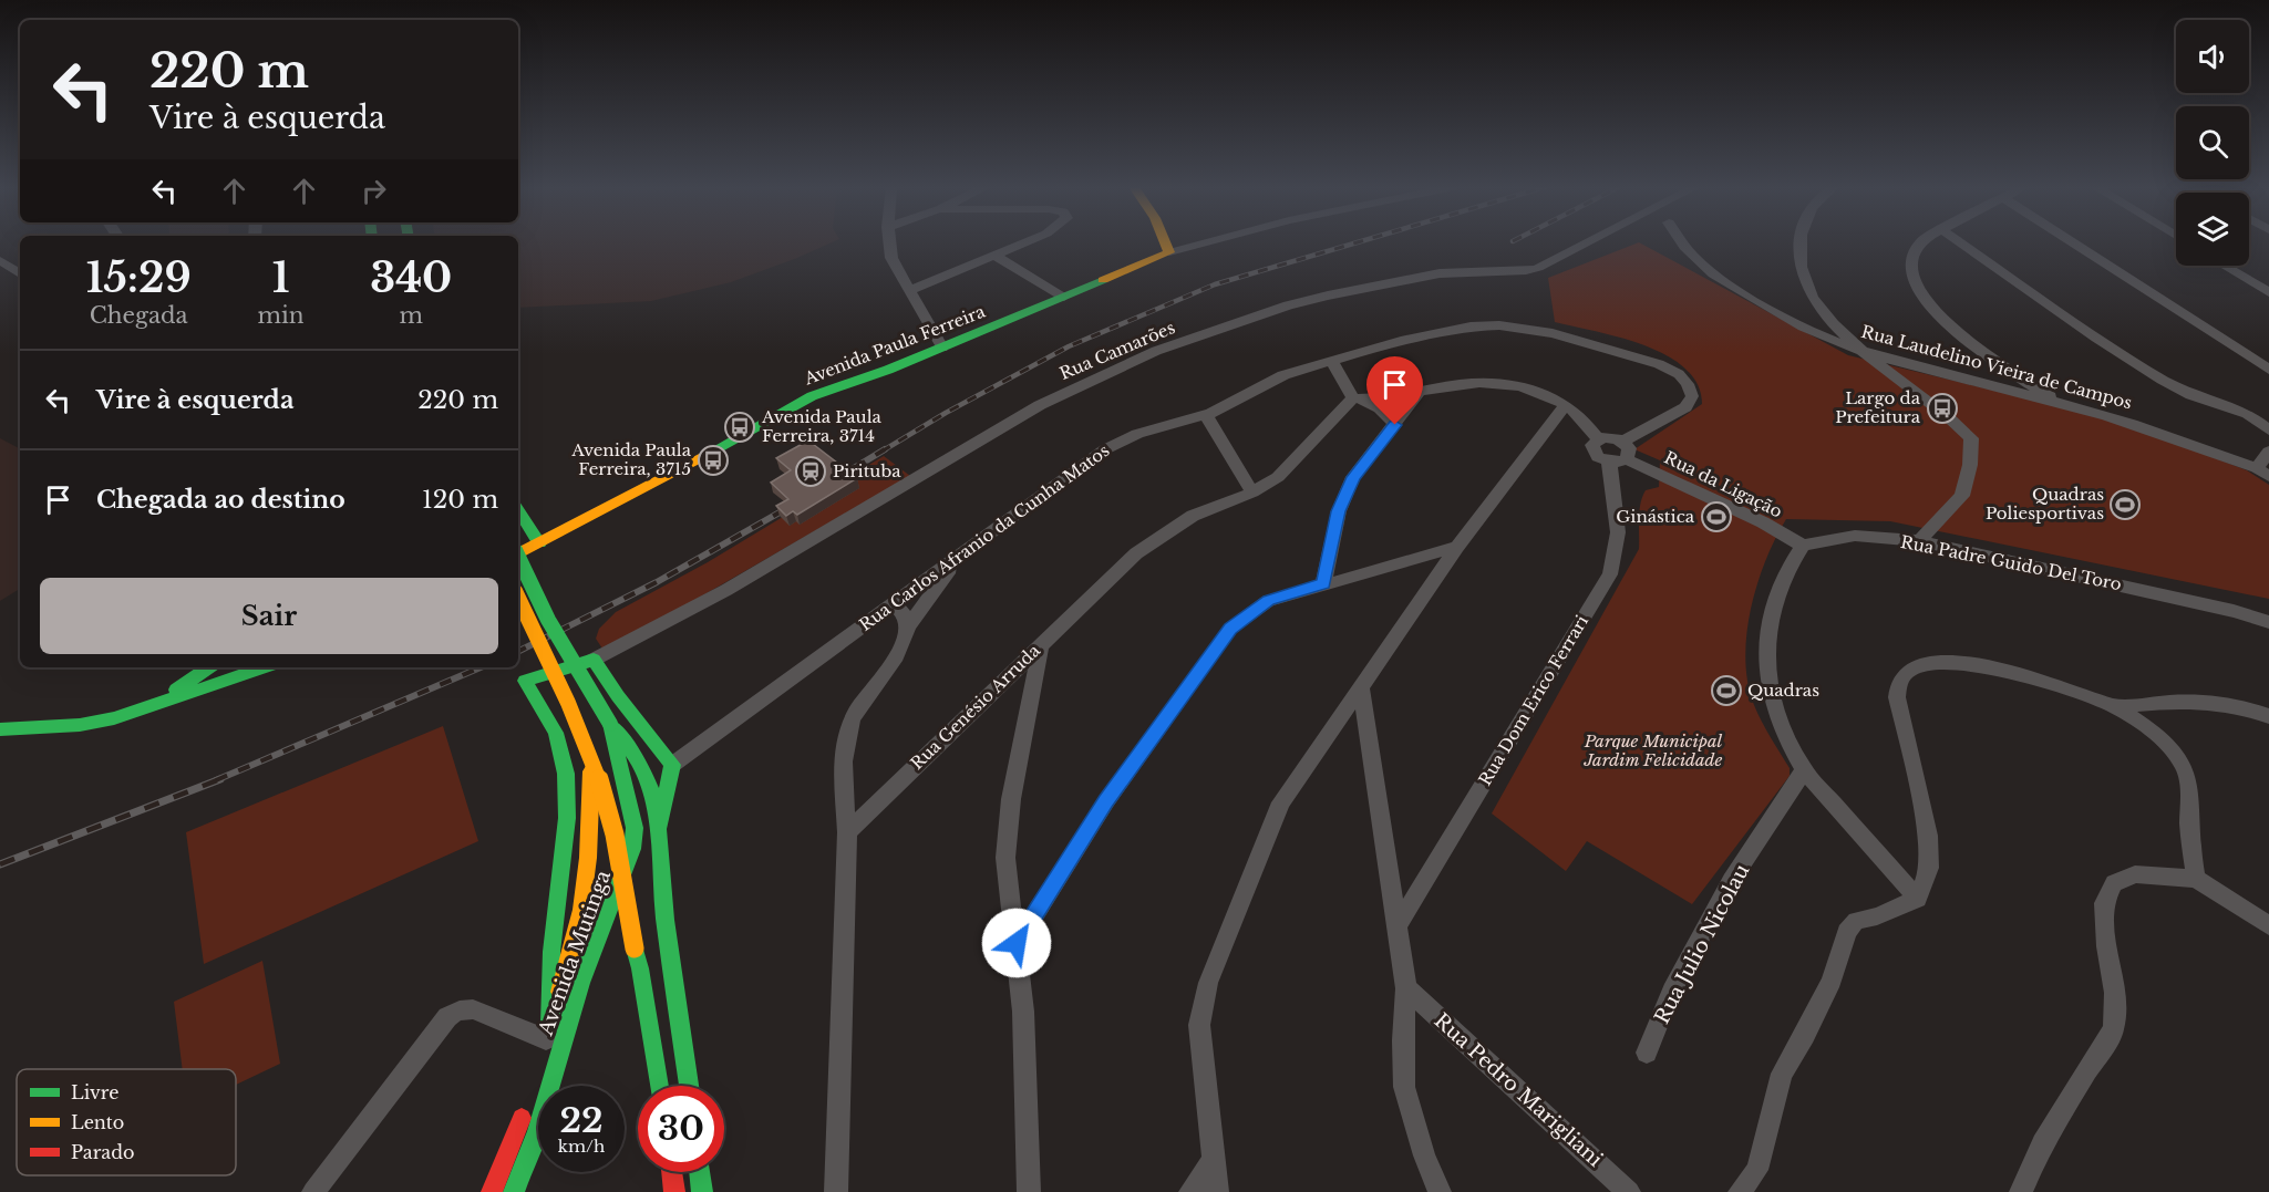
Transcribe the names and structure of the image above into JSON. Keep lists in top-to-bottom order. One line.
{"streets":{"main road":["Avenida Paula Ferreira","Avenida Mutinga"],"street":["Rua Camarões","Rua Laudelino Vieira de Campos","Rua da Ligação","Rua Carlos Afranio da Cunha Matos","Rua Padre Guido Del Toro","Rua Dom Erico Ferrari","Rua Genésio Arruda","Rua Julio Nicolau","Rua Pedro Marigliani"]},"crossings":[["Rua da Ligação","Rua Padre Guido Del Toro"],["Rua da Ligação","Rua Dom Erico Ferrari"]],"parks":["Parque Municipal Jardim Felicidade"],"places":{"bus stop":["Largo da Prefeitura","Avenida Paula Ferreira, 3714","Avenida Paula Ferreira, 3715"],"station":["Pirituba"],"sports":["Quadras Poliesportivas","Ginástica","Quadras"]},"legend":["Livre","Lento","Parado"],"page":{"turn":["220 m","Vire à esquerda"],"eta":["15:29","Chegada","1","min","340","m"],"list":[{"name":"Vire à esquerda","value":"220 m"},{"name":"Chegada ao destino","value":"120 m"}],"buttons":"Sair","speed":"22 km/h","limit":"30"}}
